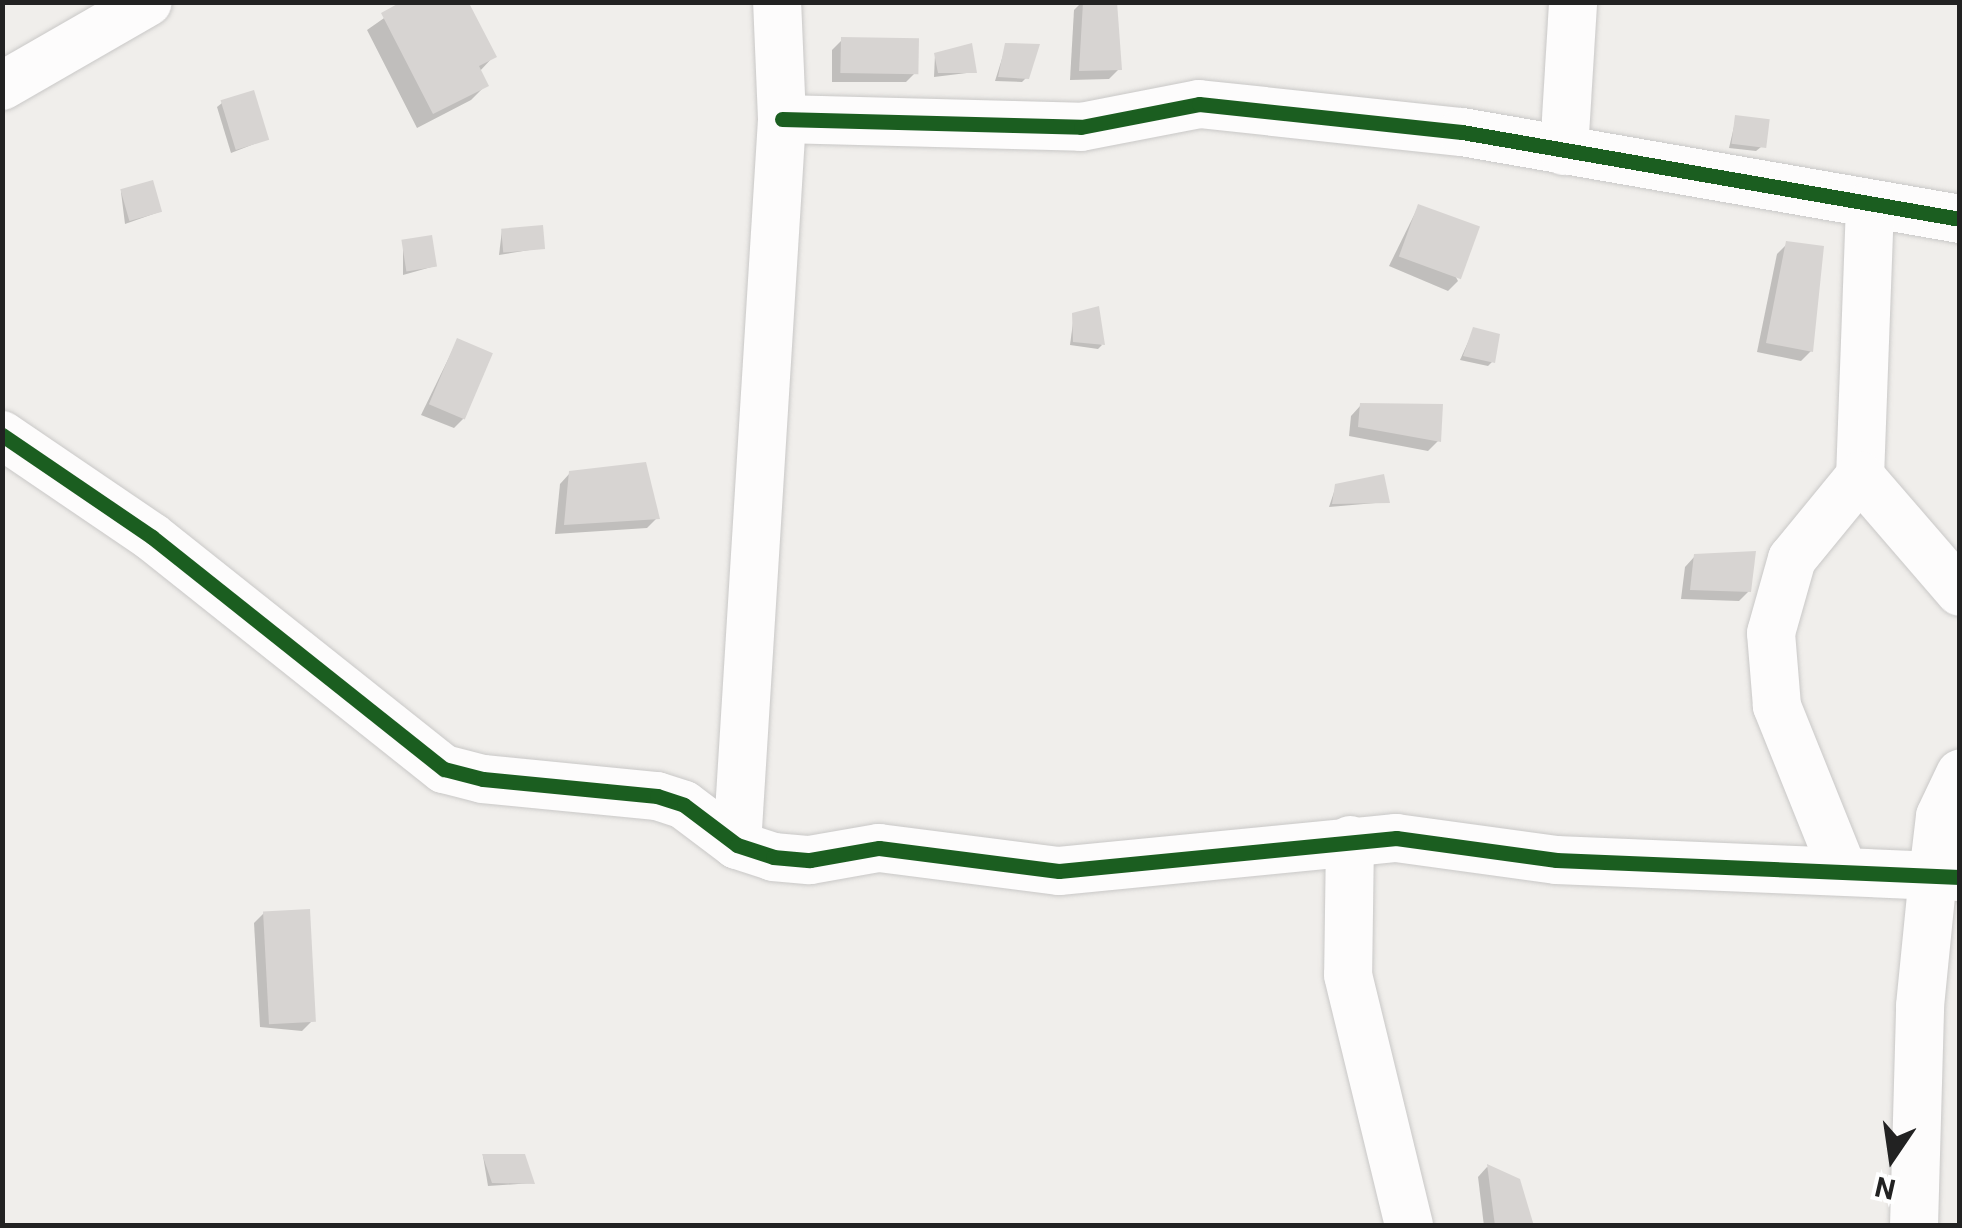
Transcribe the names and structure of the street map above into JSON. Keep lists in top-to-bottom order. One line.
{"north":"bottom"}
